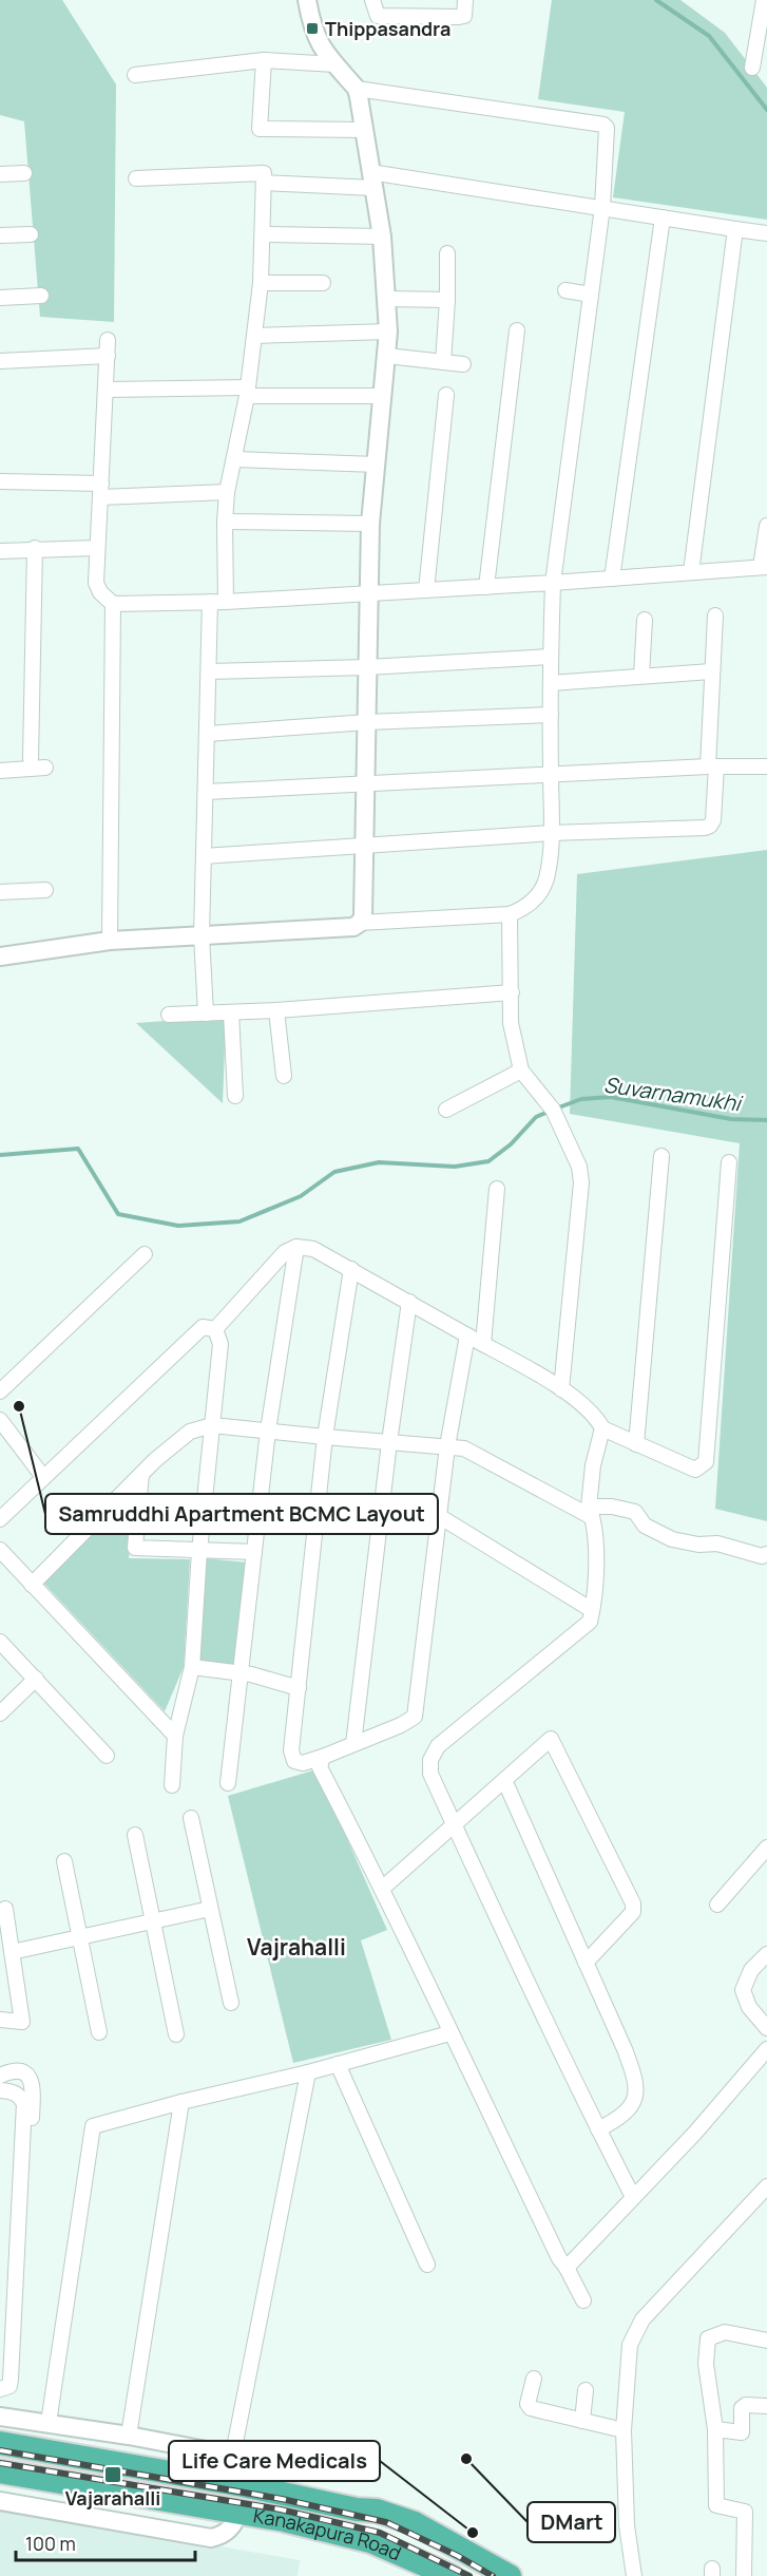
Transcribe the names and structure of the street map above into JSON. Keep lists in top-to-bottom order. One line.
{"streets":{"highway":["Kanakapura Road"]},"districts":["Vajrahalli"],"water":["Suvarnamukhi"],"places":{"transit":["Thippasandra","Vajarahalli"],"other":["Samruddhi Apartment BCMC Layout","DMart","Life Care Medicals"]},"scale_bar":"100 m"}
